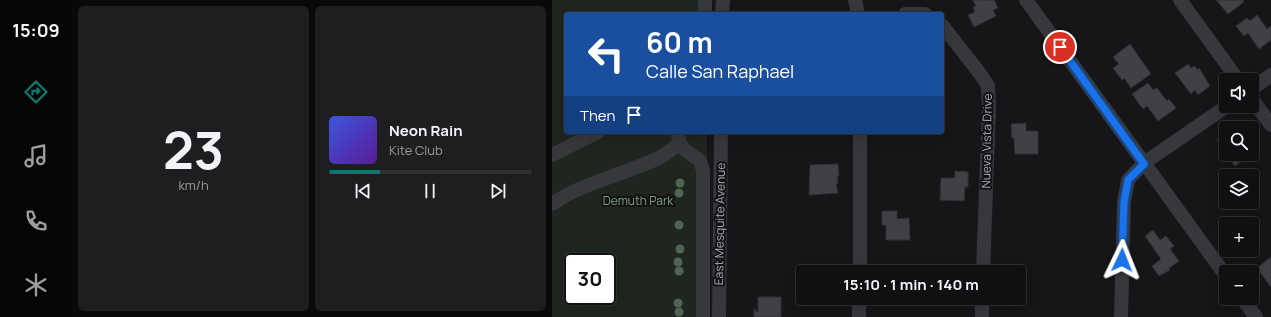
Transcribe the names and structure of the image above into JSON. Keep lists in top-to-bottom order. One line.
{"streets":{"street":["Nueva Vista Drive","East Mesquite Avenue"]},"parks":["Demuth Park"],"page":{"tabs":"15:09","tile":["23","km/h"],"turn":["60 m","Calle San Raphael"],"map_buttons":["+","−"],"then":"Then","song":["Neon Rain","Kite Club"],"limit":"30","trip":"15:10 · 1 min · 140 m"}}
